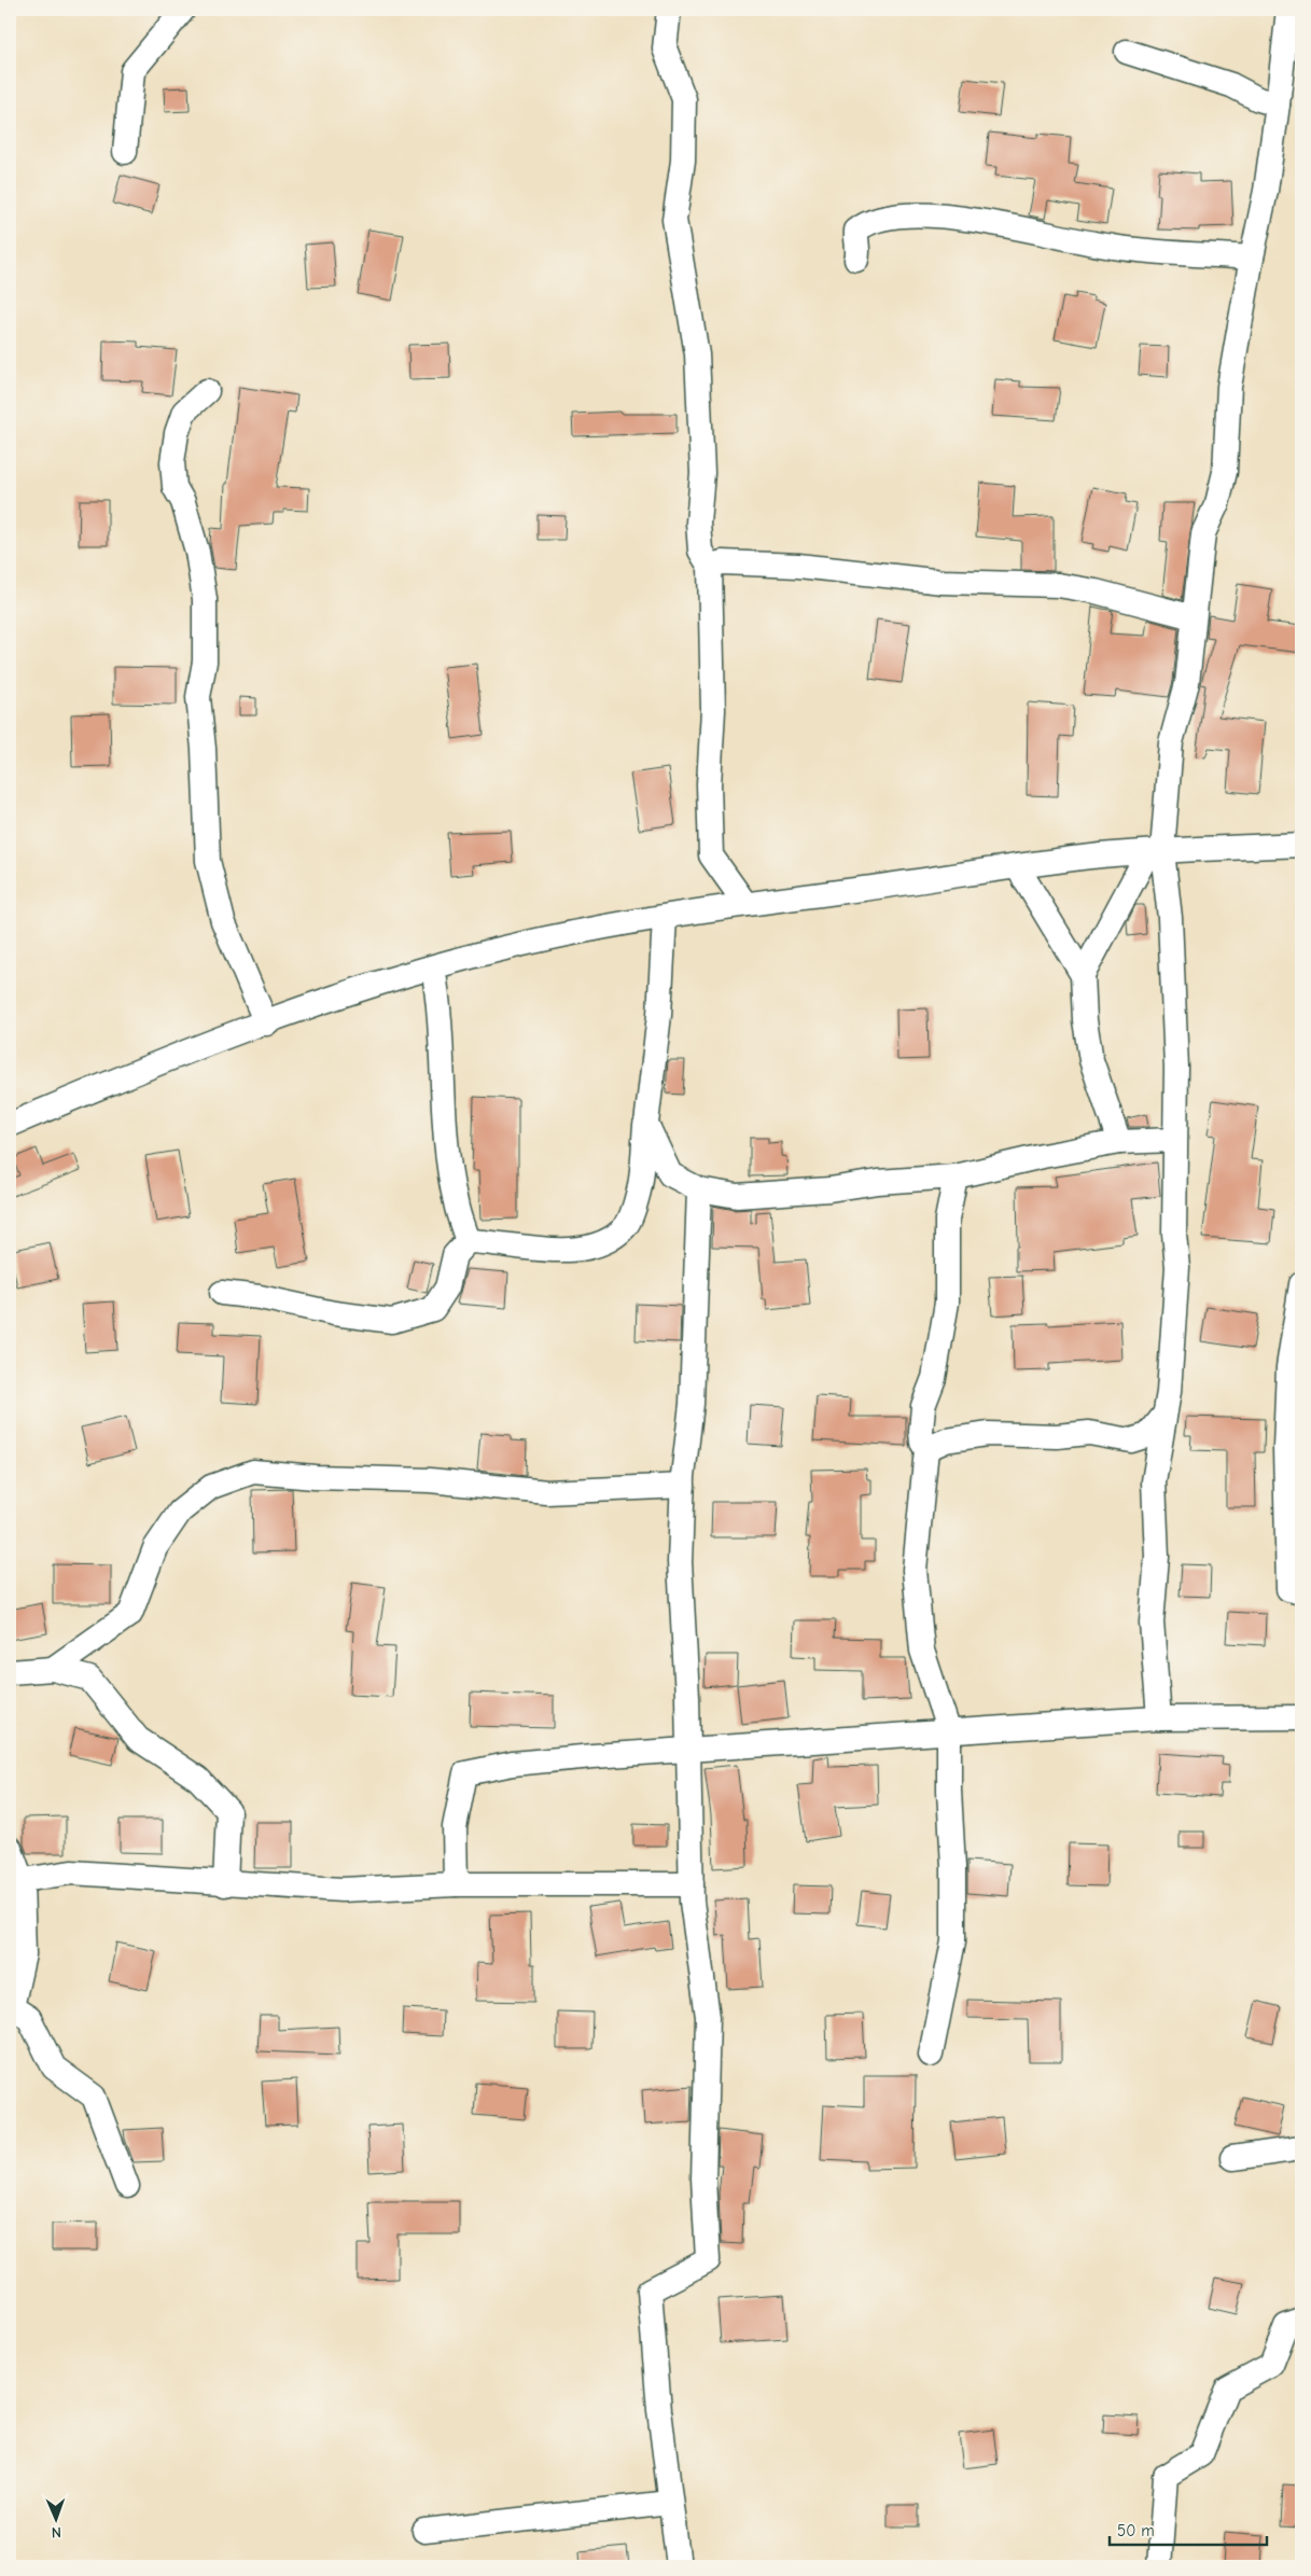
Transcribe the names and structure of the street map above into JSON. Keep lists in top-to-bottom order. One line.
{"scale_bar":"50 m","north":"bottom"}
